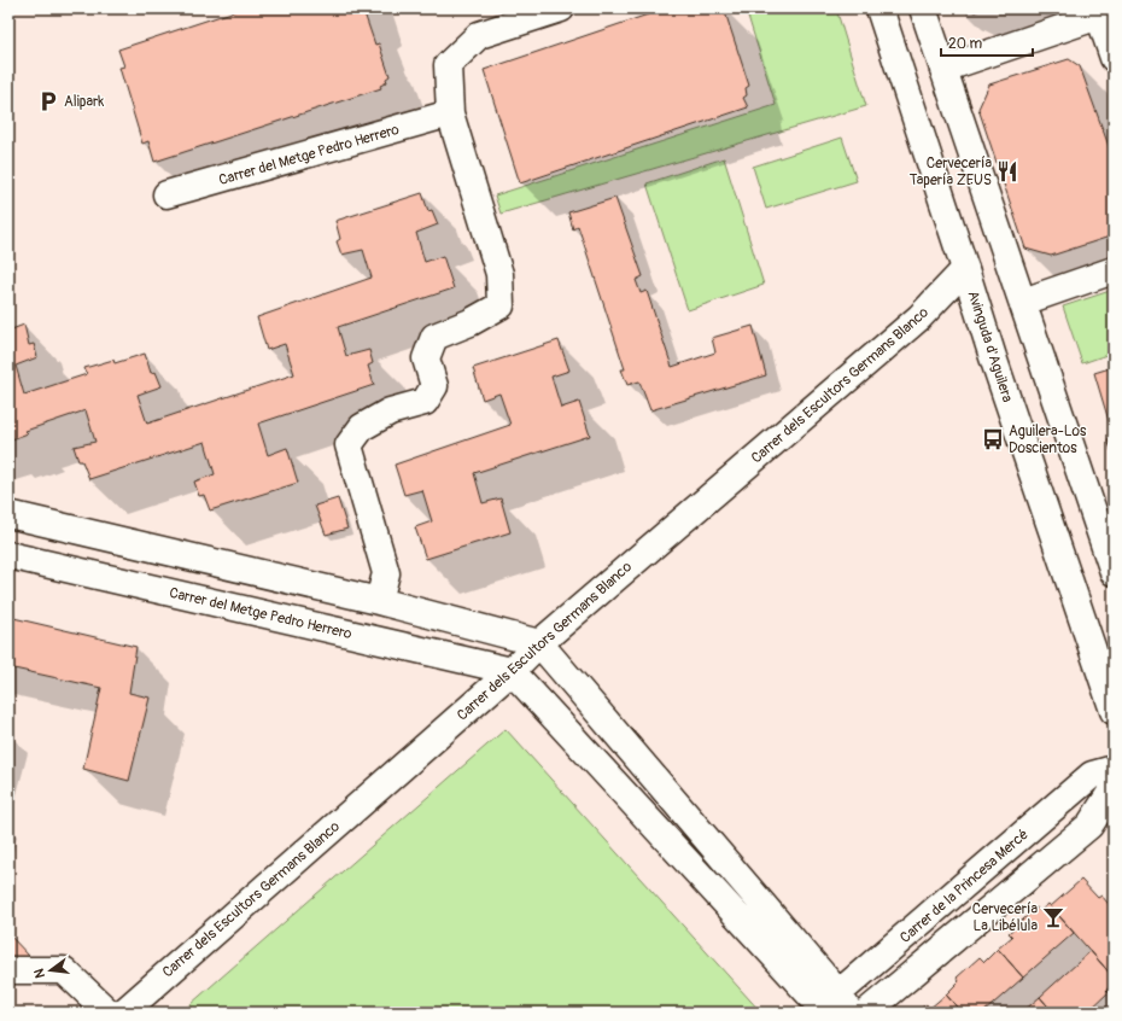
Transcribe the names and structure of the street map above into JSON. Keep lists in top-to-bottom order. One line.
{"streets":{"street":["Carrer del Metge Pedro Herrero","Avinguda d'Aguilera","Carrer dels Escultors Germans Blanco","Carrer de la Princesa Mercé"]},"crossings":[["Carrer del Metge Pedro Herrero","Carrer dels Escultors Germans Blanco"],["Avinguda d'Aguilera","Carrer dels Escultors Germans Blanco"]],"places":{"parking":["Alipark"],"restaurant":["Cervecería Tapería ZEUS"],"bus stop":["Aguilera-Los Doscientos"],"bar":["Cervecería La Libélula"]},"scale_bar":"20 m","north":"left"}
